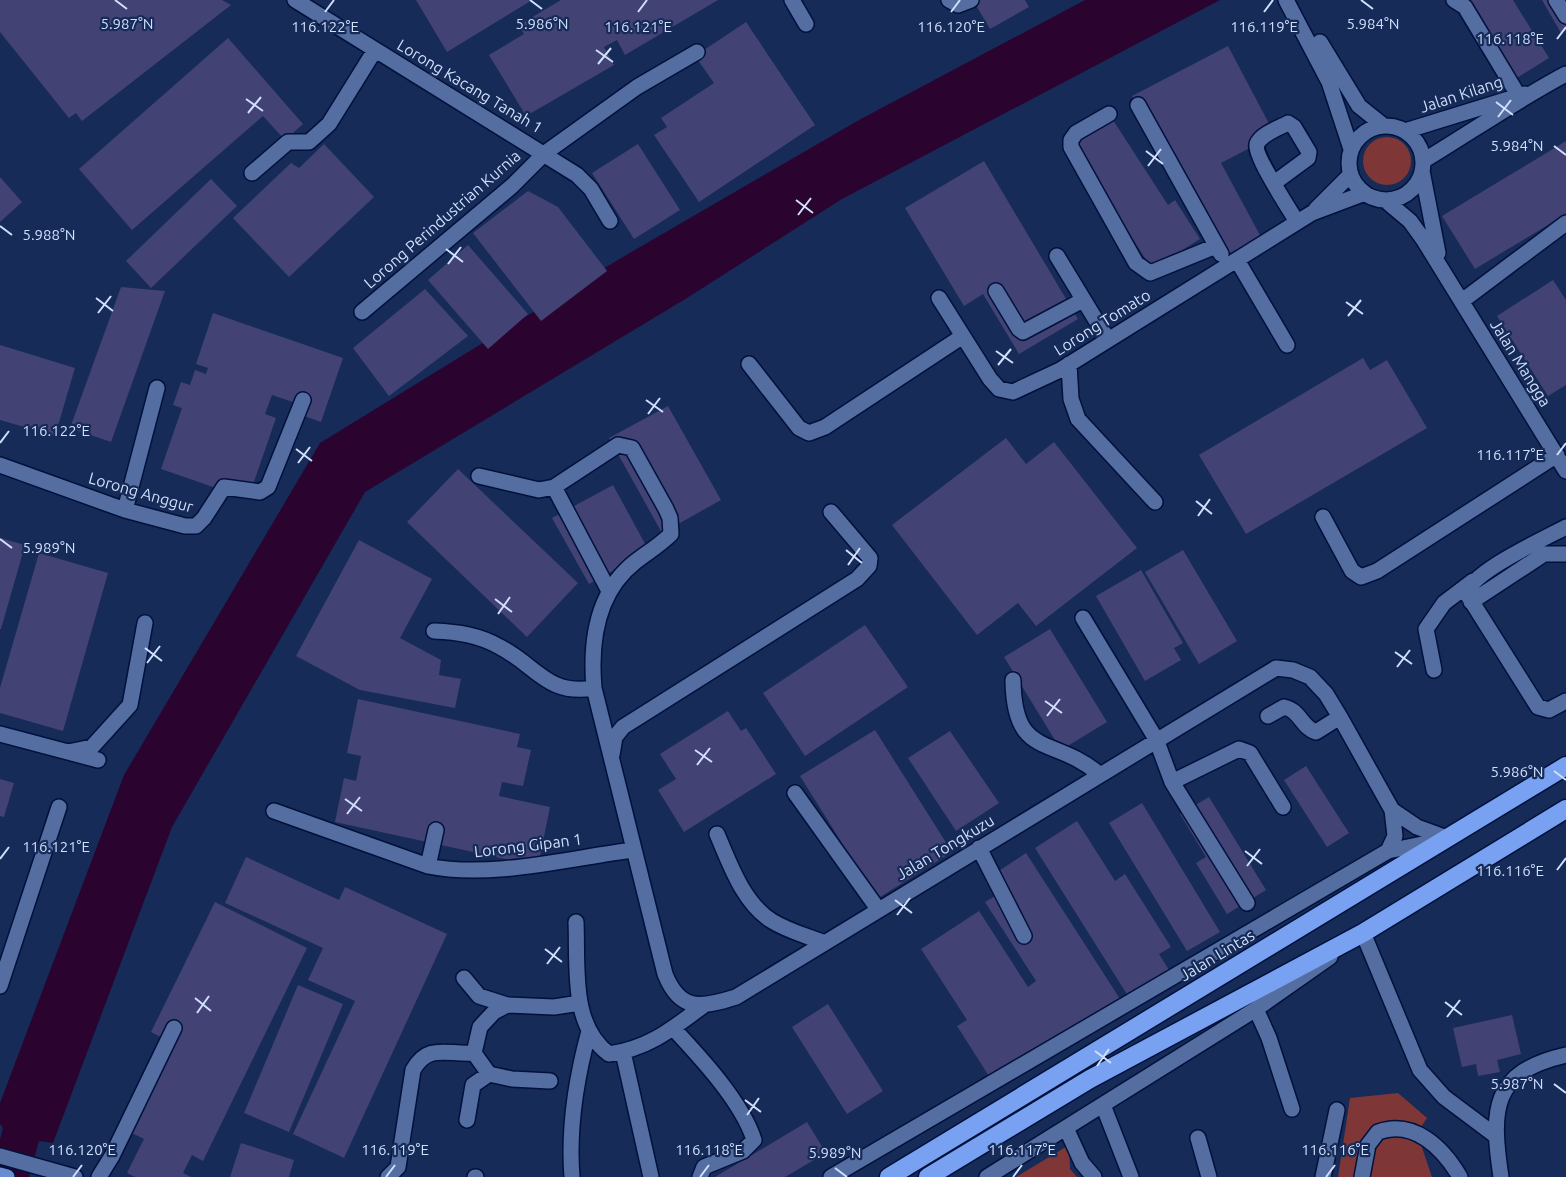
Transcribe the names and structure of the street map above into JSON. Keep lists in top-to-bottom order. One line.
{"streets":{"highway":["Jalan Lintas"],"street":["Lorong Kacang Tanah 1","Jalan Kilang","Lorong Perindustrian Kurnia","Lorong Tomato","Jalan Mangga","Lorong Anggur","Lorong Gipan 1","Jalan Tongkuzu"]},"crossings":[["Lorong Kacang Tanah 1","Lorong Perindustrian Kurnia"],["Jalan Kilang","Lorong Tomato"],["Jalan Kilang","Jalan Mangga"],["Lorong Tomato","Jalan Mangga"],["Jalan Tongkuzu","Jalan Lintas"]],"coordinates":["5.987°N","5.986°N","5.984°N","116.122°E","116.121°E","116.120°E","116.119°E","116.118°E","5.988°N","116.117°E","5.989°N","116.116°E"]}
